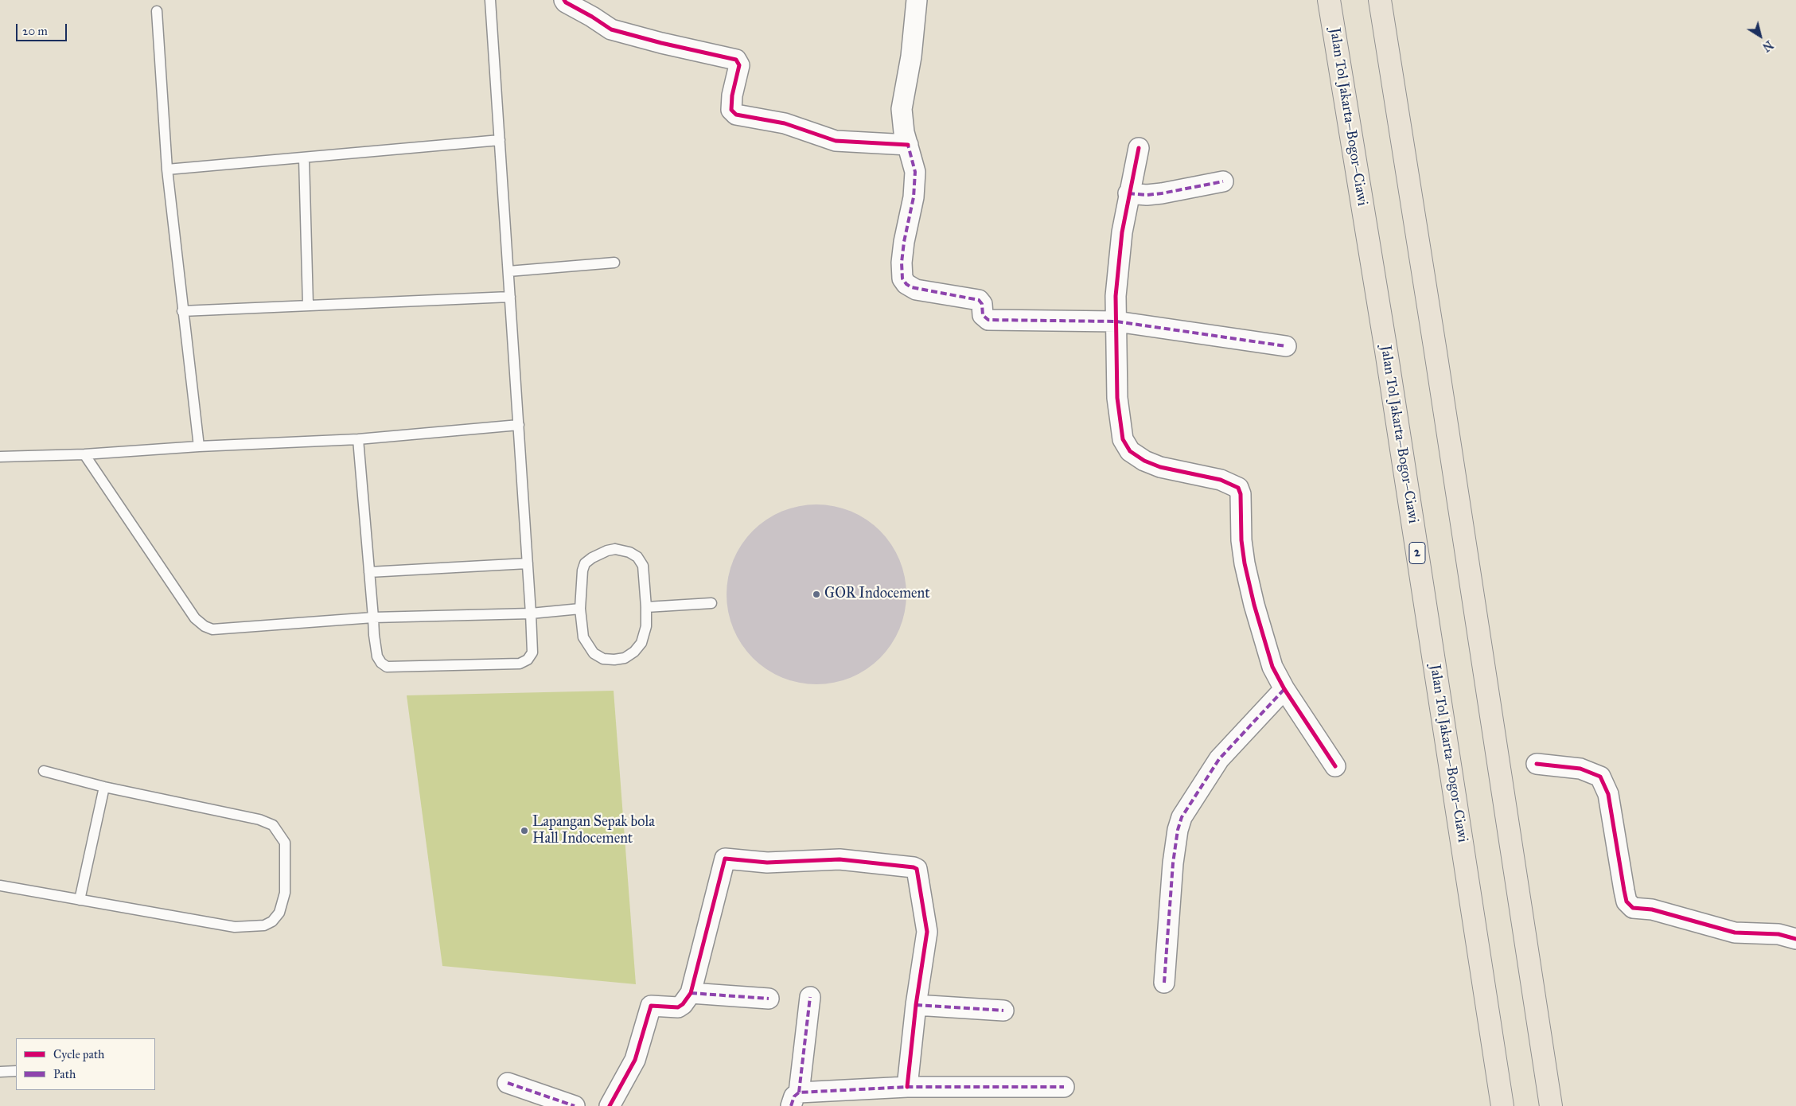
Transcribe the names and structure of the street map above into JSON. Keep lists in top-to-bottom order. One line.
{"streets":{"highway":["Jalan Tol Jakarta–Bogor–Ciawi","2"]},"places":["GOR Indocement","Lapangan Sepak bola Hall Indocement"],"legend":["Cycle path","Path"],"scale_bar":"20 m","north":"bottom right"}
